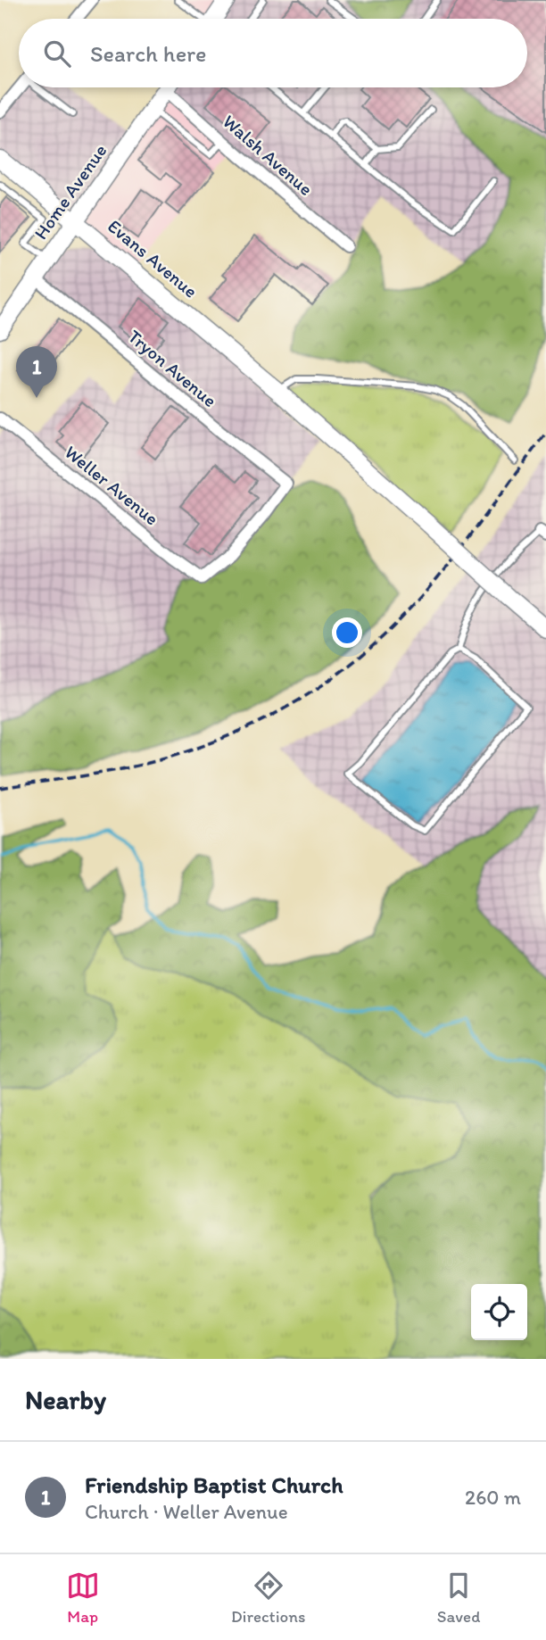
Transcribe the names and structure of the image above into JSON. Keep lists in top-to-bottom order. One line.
{"streets":{"street":["Walsh Avenue","Home Avenue","Evans Avenue","Tryon Avenue","Weller Avenue"]},"crossings":[["Walsh Avenue","Home Avenue"],["Home Avenue","Evans Avenue"],["Home Avenue","Tryon Avenue"],["Tryon Avenue","Weller Avenue"]],"page":{"search":"Search here","pins":"1","heading":"Nearby","list":[{"mark":"1","name":"Friendship Baptist Church","note":"Church · Weller Avenue","value":"260 m"}],"nav":["Map","Directions","Saved"]}}
